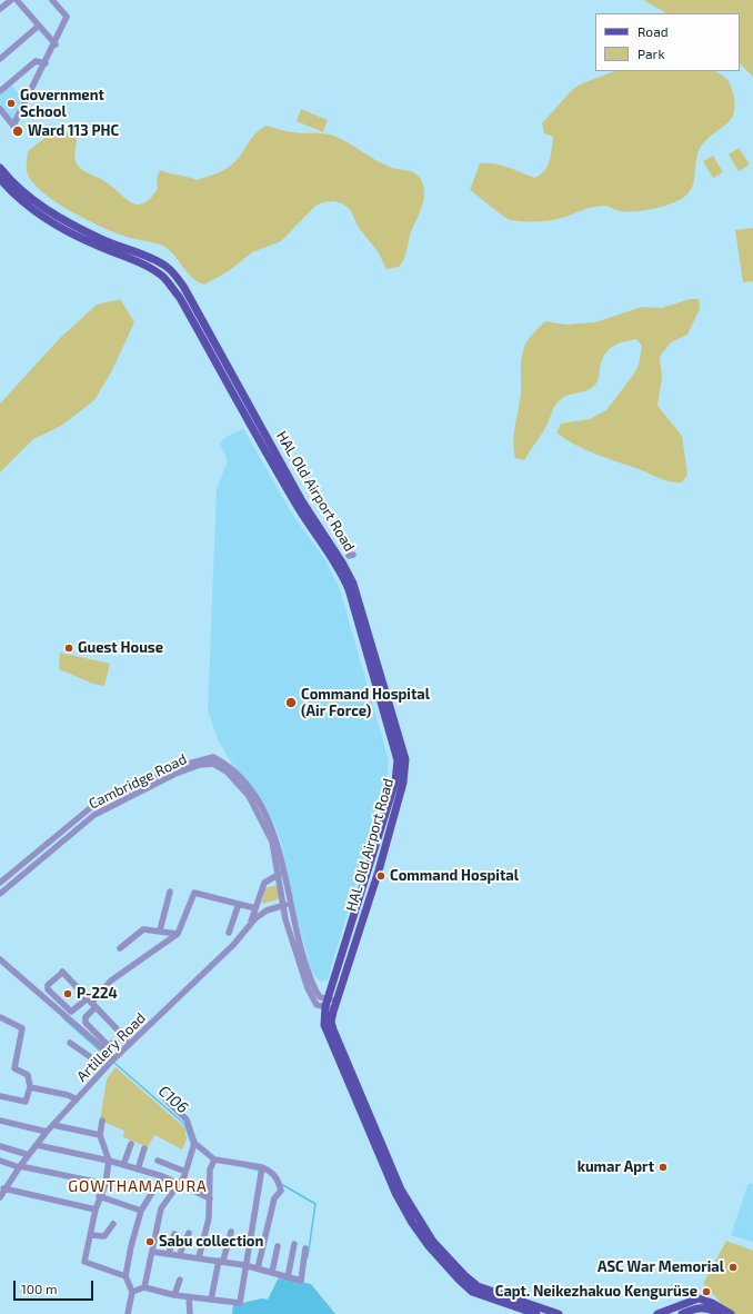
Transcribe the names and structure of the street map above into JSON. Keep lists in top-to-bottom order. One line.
{"streets":{"main road":["HAL Old Airport Road"],"street":["Cambridge Road","Artillery Road"]},"crossings":[["HAL Old Airport Road","Cambridge Road"],["Cambridge Road","Artillery Road"]],"districts":["GOWTHAMAPURA"],"water":["C106"],"places":["Government School","Ward 113 PHC","Guest House","Command Hospital (Air Force)","Command Hospital","P-224","kumar Aprt","Sabu collection","ASC War Memorial","Capt. Neikezhakuo Kengurüse"],"legend":["Road","Park"],"scale_bar":"100 m"}
